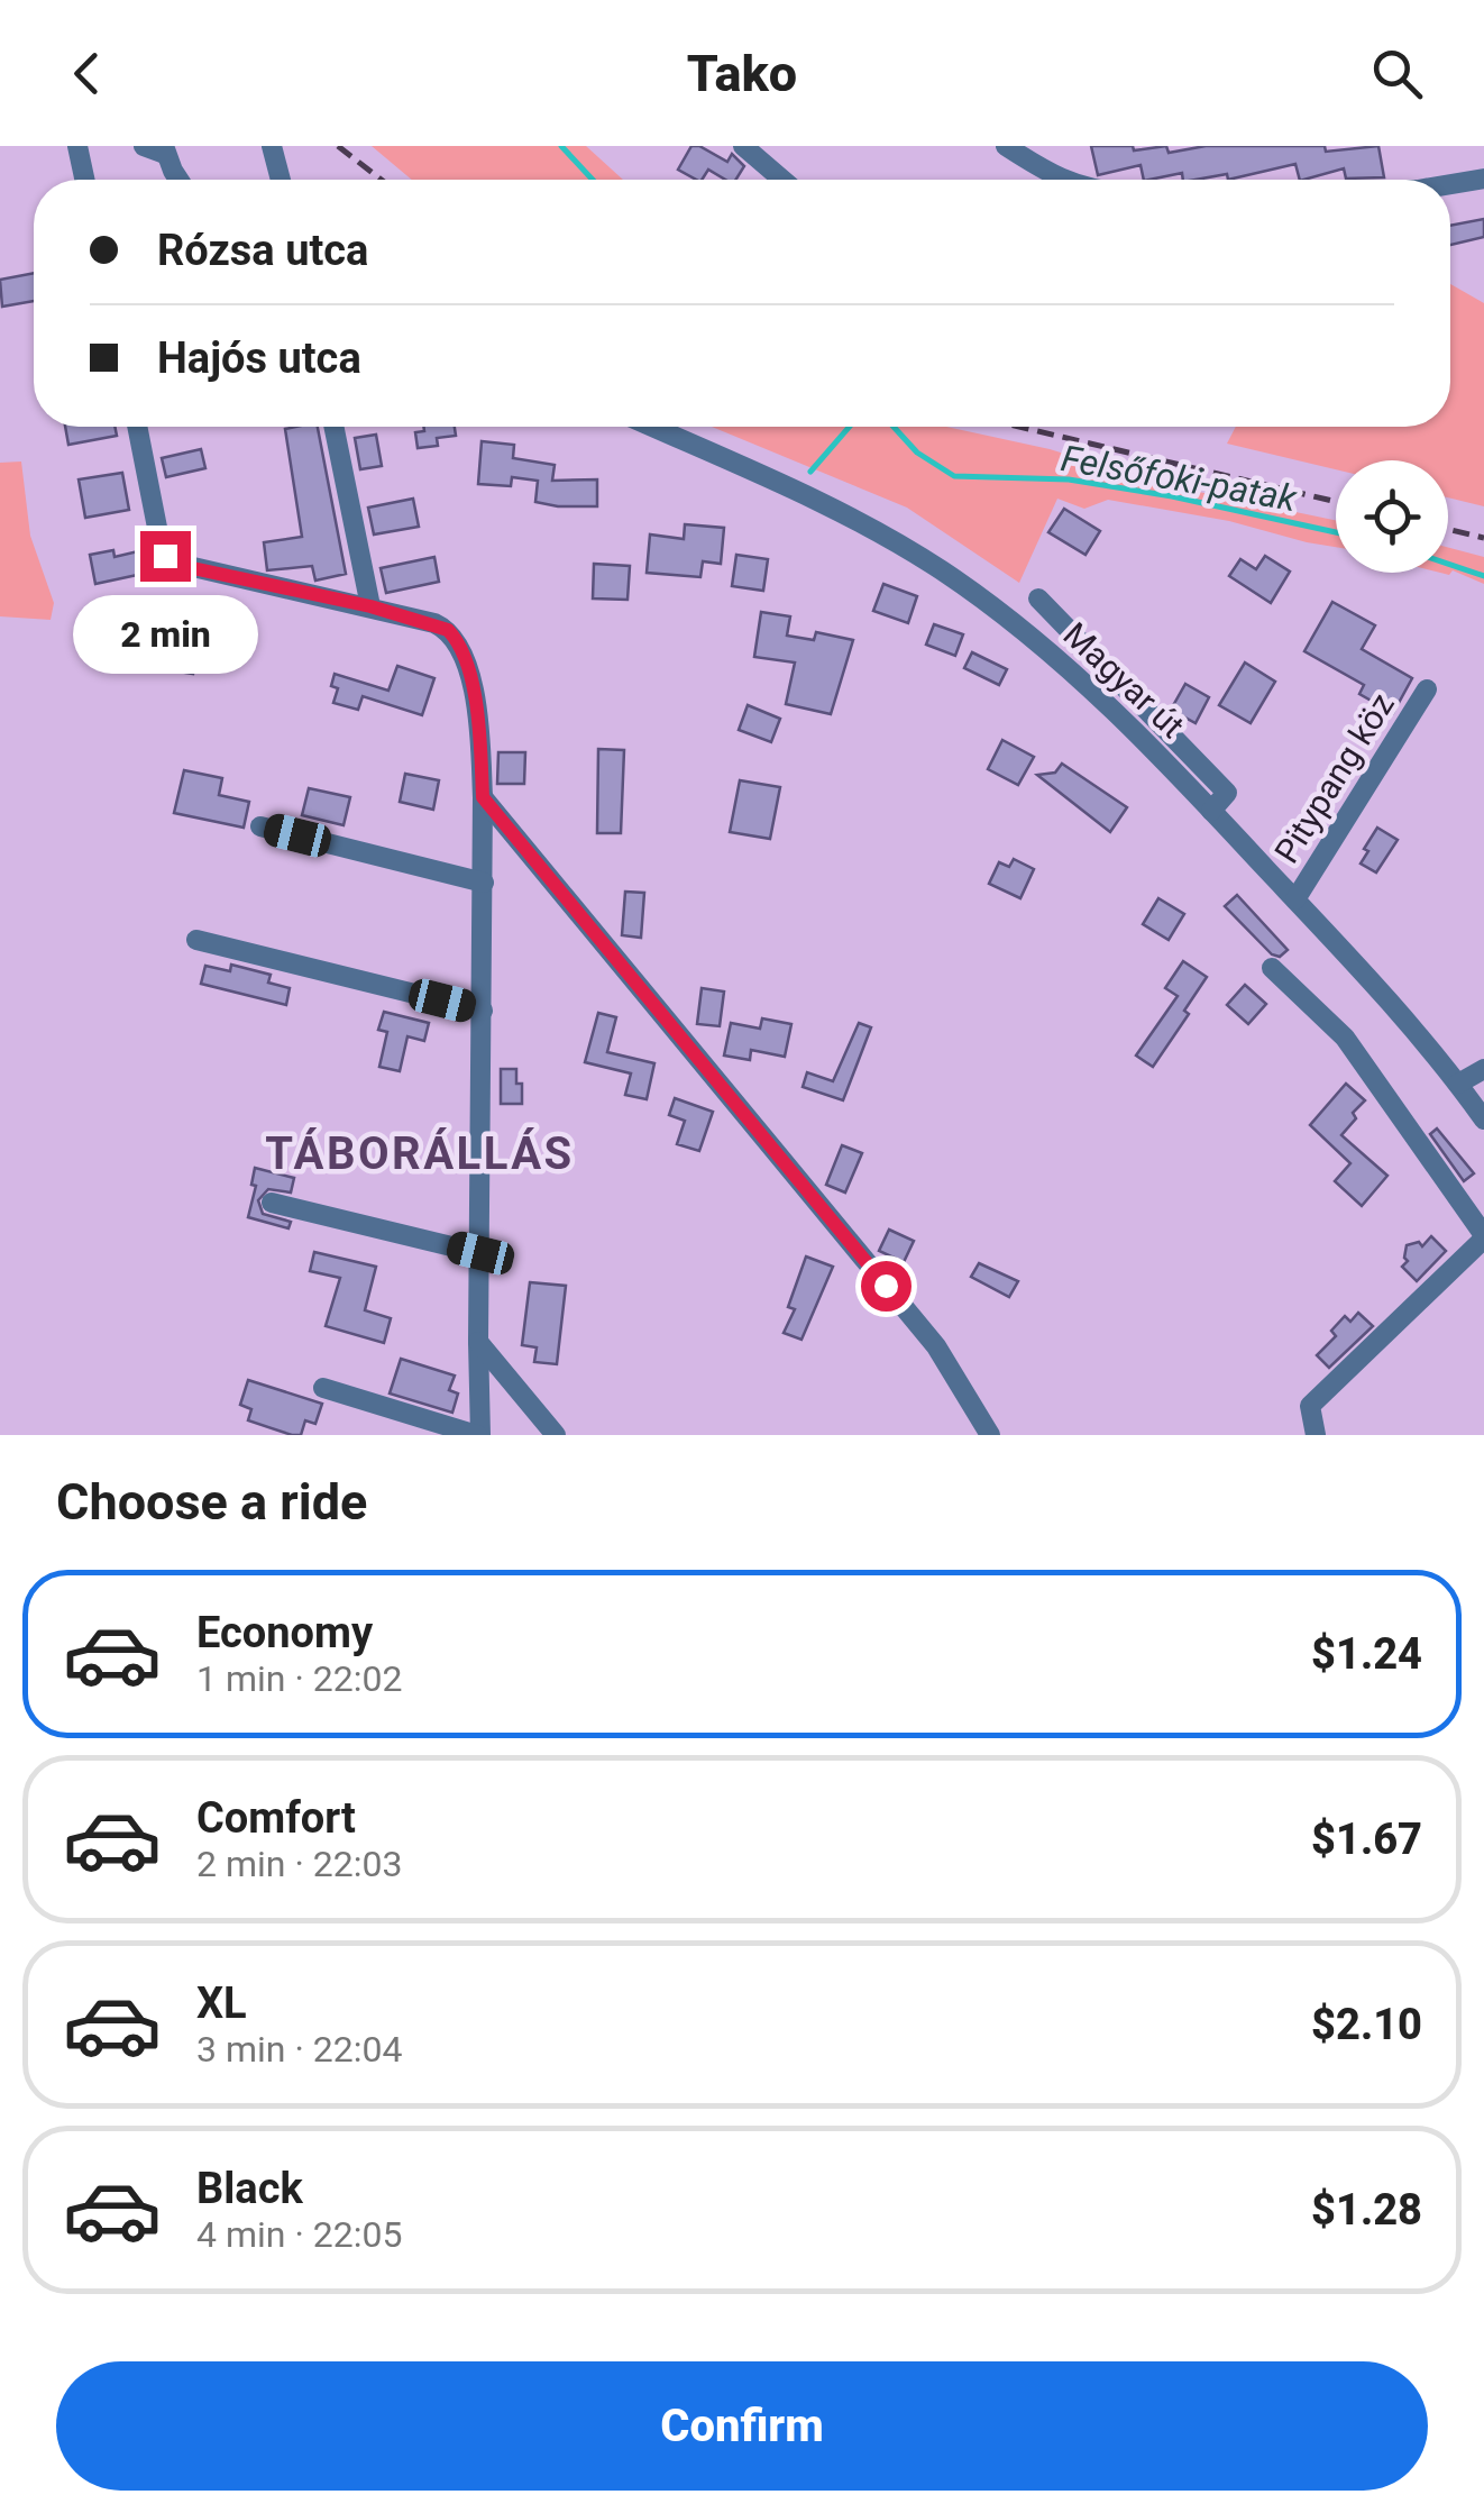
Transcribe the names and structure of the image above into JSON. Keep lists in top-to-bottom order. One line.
{"streets":{"street":["Magyar út","Pitypang köz"]},"crossings":[["Magyar út","Pitypang köz"]],"districts":["TÁBORÁLLÁS"],"water":["Felsőfoki-patak"],"page":{"header":"Tako","banner":["Rózsa utca","Hajós utca"],"bubble":"2 min","heading":"Choose a ride","list":[{"name":"Economy","note":"1 min · 22:02","value":"$1.24"},{"name":"Comfort","note":"2 min · 22:03","value":"$1.67"},{"name":"XL","note":"3 min · 22:04","value":"$2.10"},{"name":"Black","note":"4 min · 22:05","value":"$1.28"}],"buttons":"Confirm"}}
